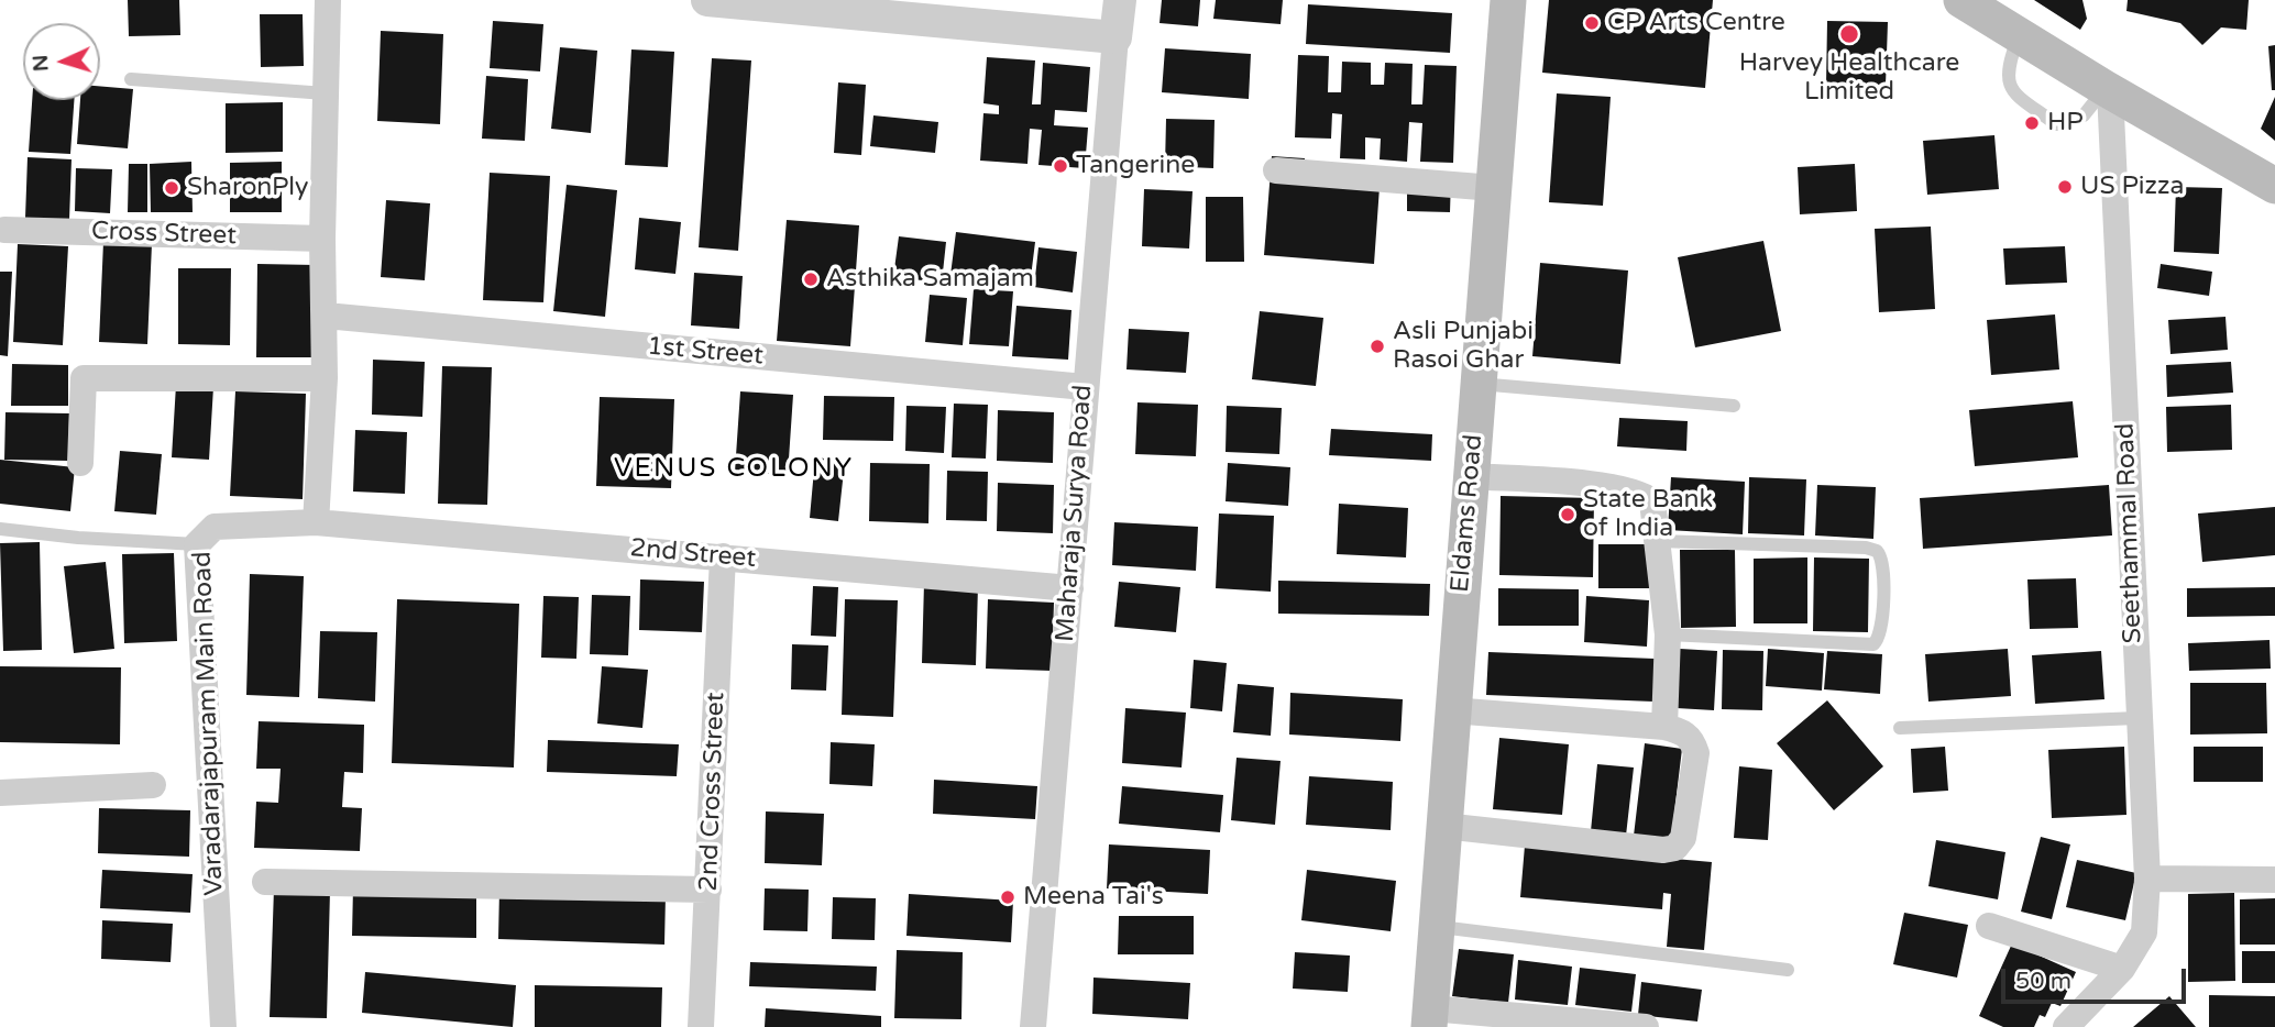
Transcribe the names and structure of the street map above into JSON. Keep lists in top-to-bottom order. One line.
{"streets":{"main road":["Eldams Road"],"street":["Cross Street","1st Street","Maharaja Surya Road","Seethammal Road","2nd Street","Varadarajapuram Main Road","2nd Cross Street"]},"crossings":[["1st Street","Maharaja Surya Road"],["Maharaja Surya Road","2nd Street"],["2nd Street","Varadarajapuram Main Road"],["2nd Street","2nd Cross Street"]],"districts":["VENUS COLONY"],"places":["CP Arts Centre","Harvey Healthcare Limited","HP","Tangerine","US Pizza","SharonPly","Asthika Samajam","Asli Punjabi Rasoi Ghar","State Bank of India","Meena Tai's"],"scale_bar":"50 m","north":"left"}
